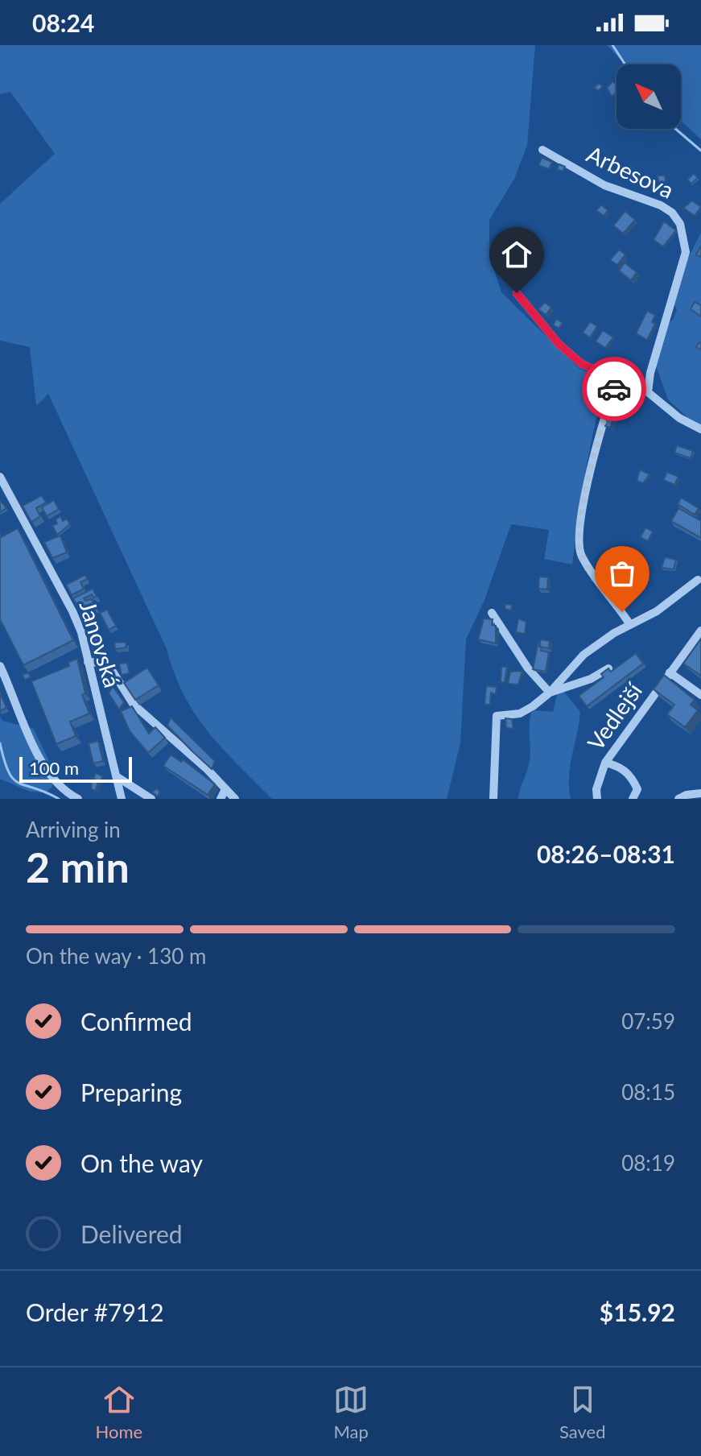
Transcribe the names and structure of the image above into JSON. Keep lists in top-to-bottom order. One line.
{"streets":{"street":["Arbesova","Janovská","Vedlejší"]},"scale_bar":"100 m","north":"top left","page":{"status":"08:24","scale":"100 m","heading":["2 min","Arriving in","08:26–08:31"],"panel":["Order #7912","$15.92"],"bar":"On the way · 130 m","list":[["Confirmed","07:59"],["Preparing","08:15"],["On the way","08:19"],"Delivered"],"tabs":["Home","Map","Saved"]}}
